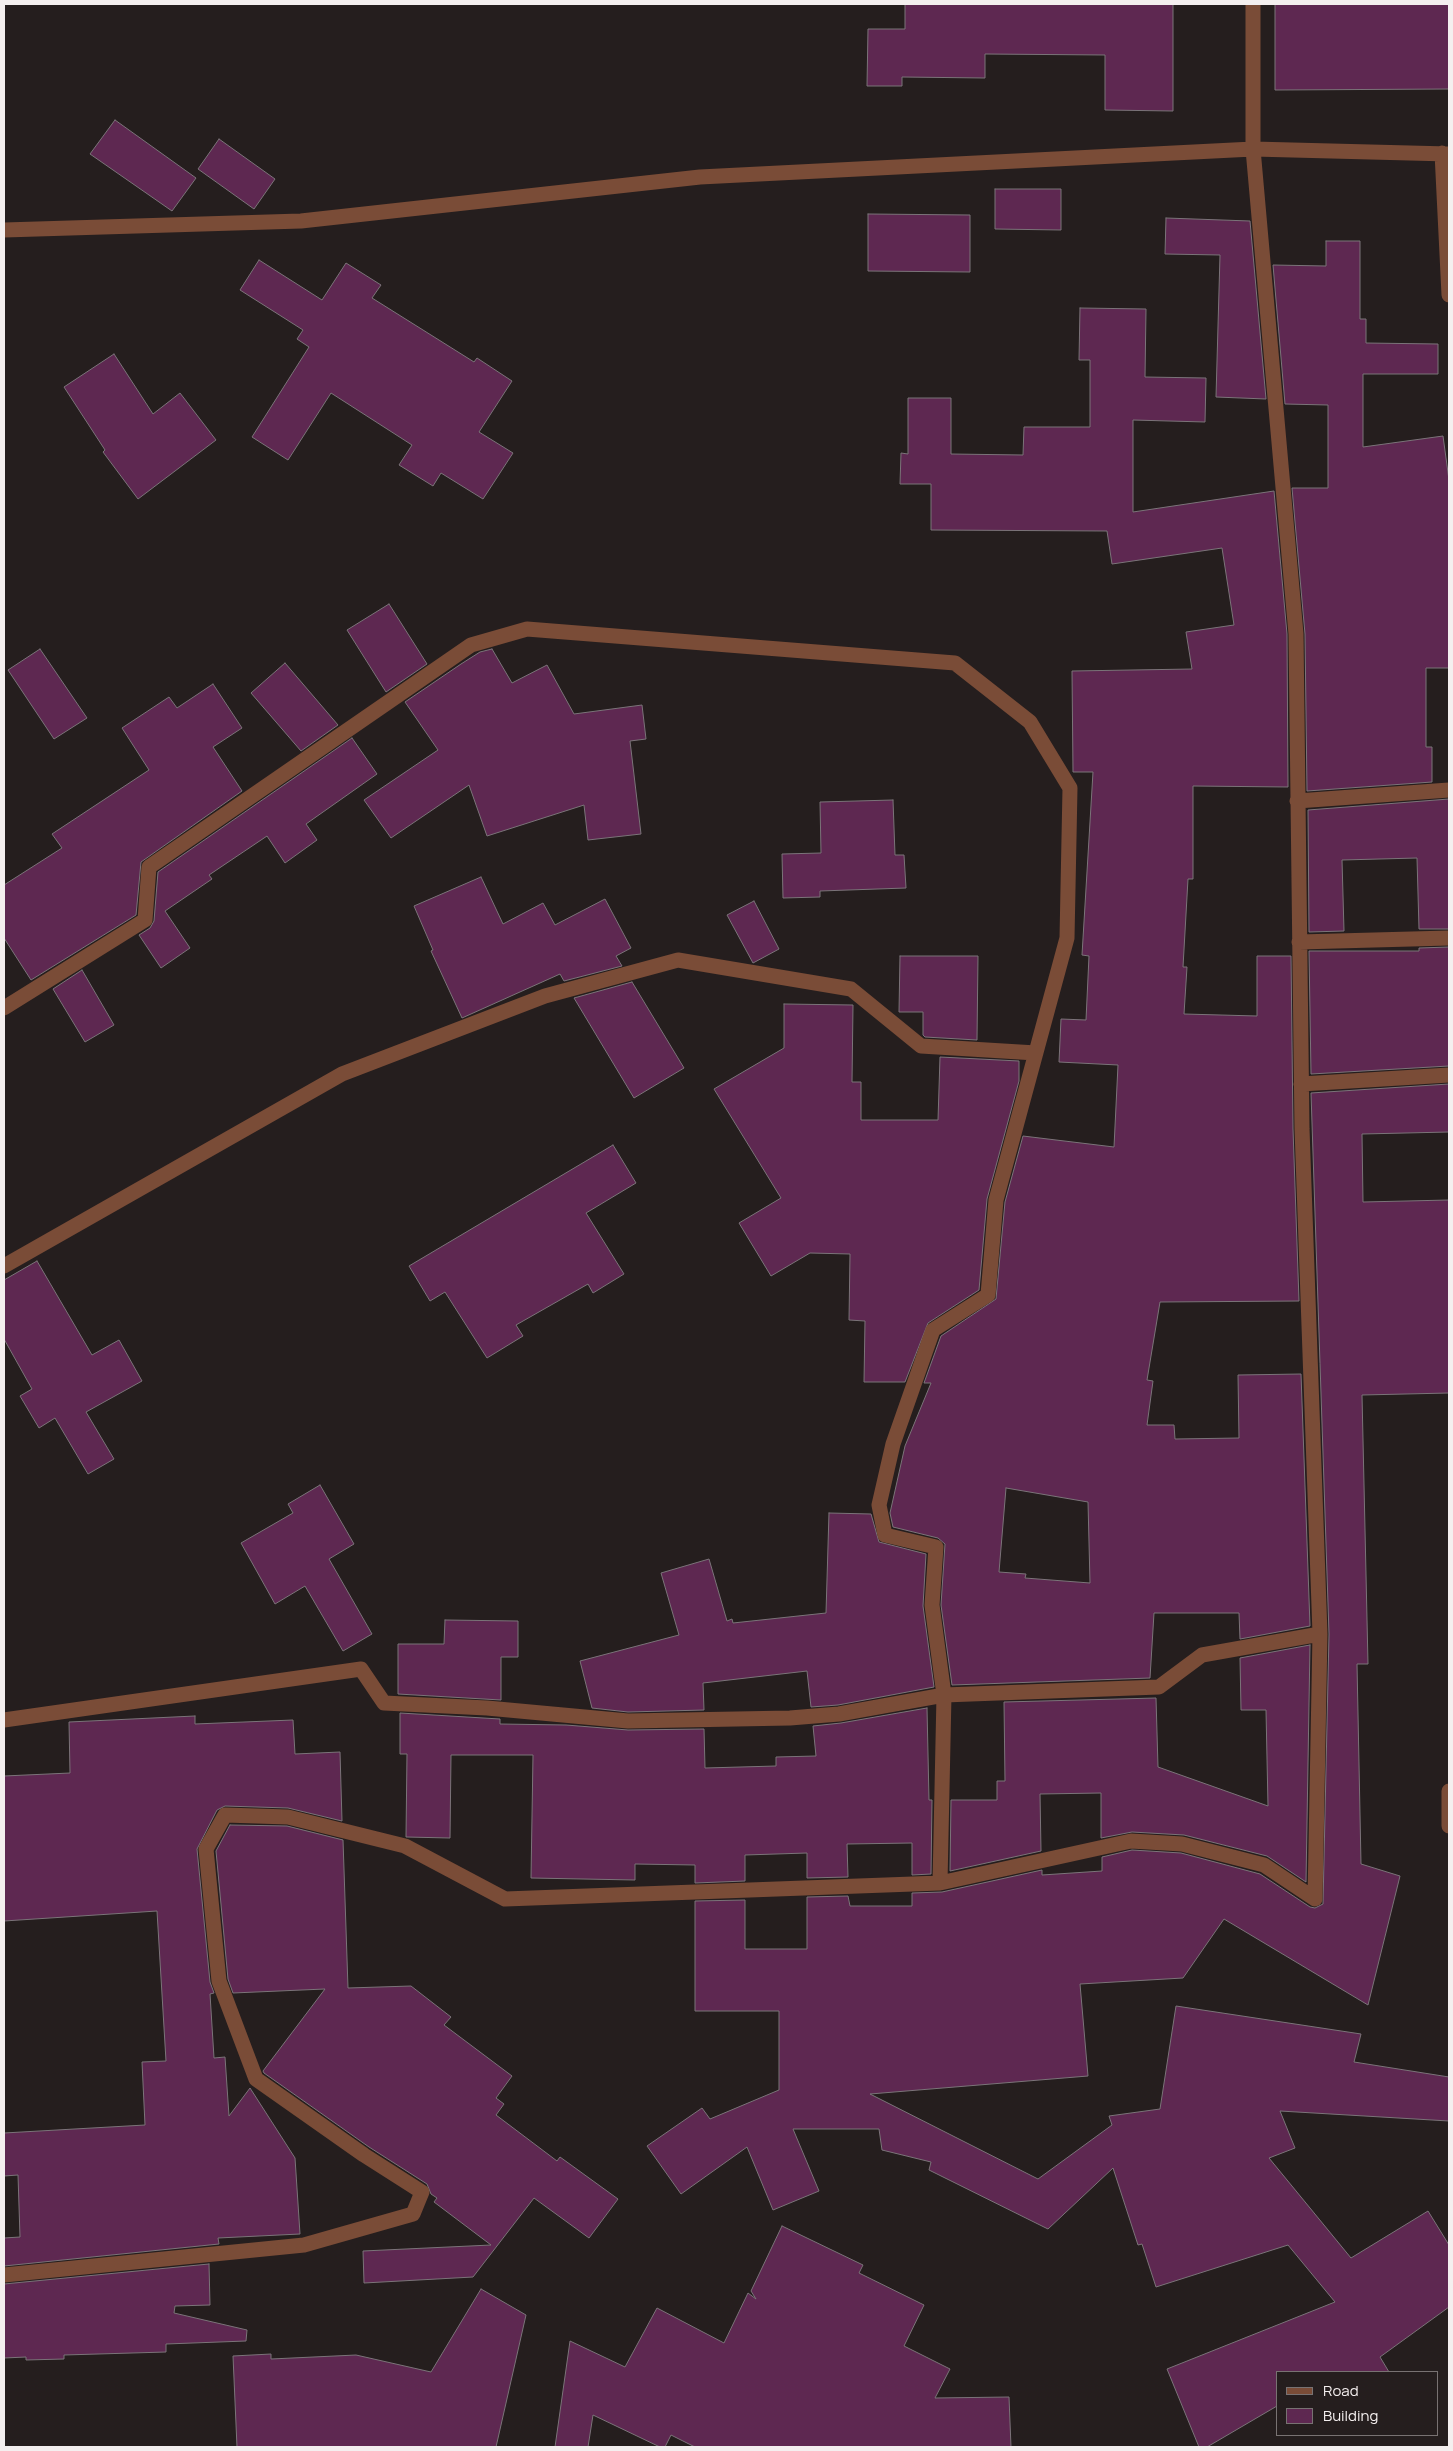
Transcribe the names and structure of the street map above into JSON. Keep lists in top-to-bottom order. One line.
{"legend":["Road","Building"]}
